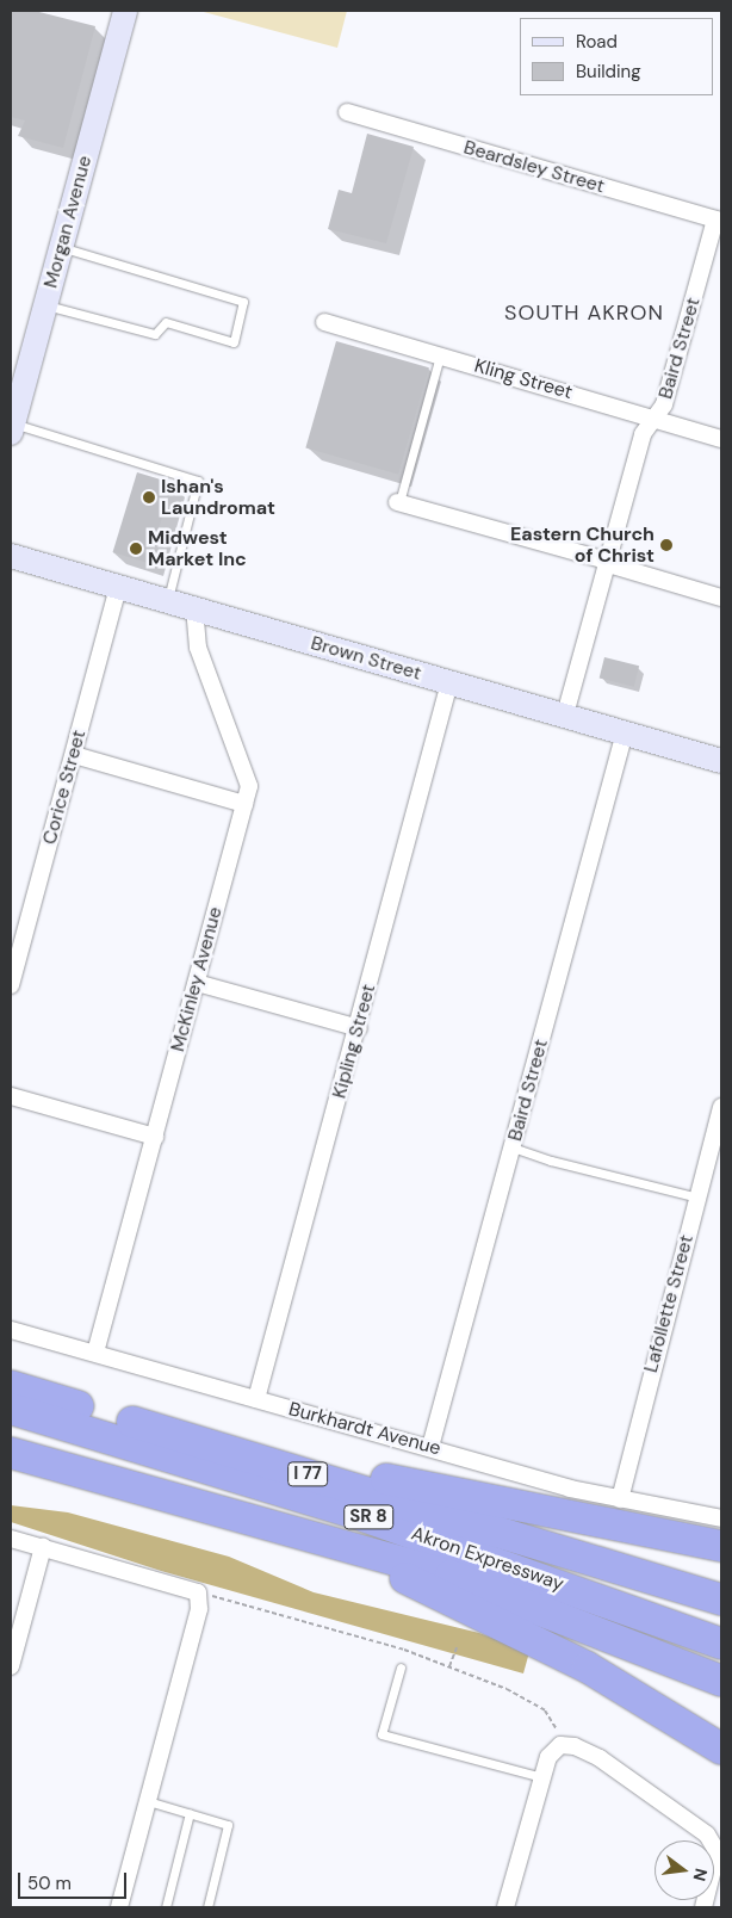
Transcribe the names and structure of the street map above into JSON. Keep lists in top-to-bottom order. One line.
{"streets":{"highway":["I 77","SR 8","Akron Expressway"],"main road":["Morgan Avenue","Brown Street"],"street":["Beardsley Street","Baird Street","Kling Street","Corice Street","McKinley Avenue","Kipling Street","Lafollette Street","Burkhardt Avenue"]},"crossings":[["Beardsley Street","Baird Street"],["Baird Street","Kling Street"],["Baird Street","Brown Street"],["Baird Street","Burkhardt Avenue"],["Brown Street","Corice Street"],["Brown Street","McKinley Avenue"],["Brown Street","Kipling Street"],["McKinley Avenue","Burkhardt Avenue"],["Kipling Street","Burkhardt Avenue"],["Lafollette Street","Burkhardt Avenue"]],"districts":["SOUTH AKRON"],"places":["Ishan's Laundromat","Eastern Church of Christ","Midwest Market Inc"],"legend":["Road","Building"],"scale_bar":"50 m","north":"right"}
